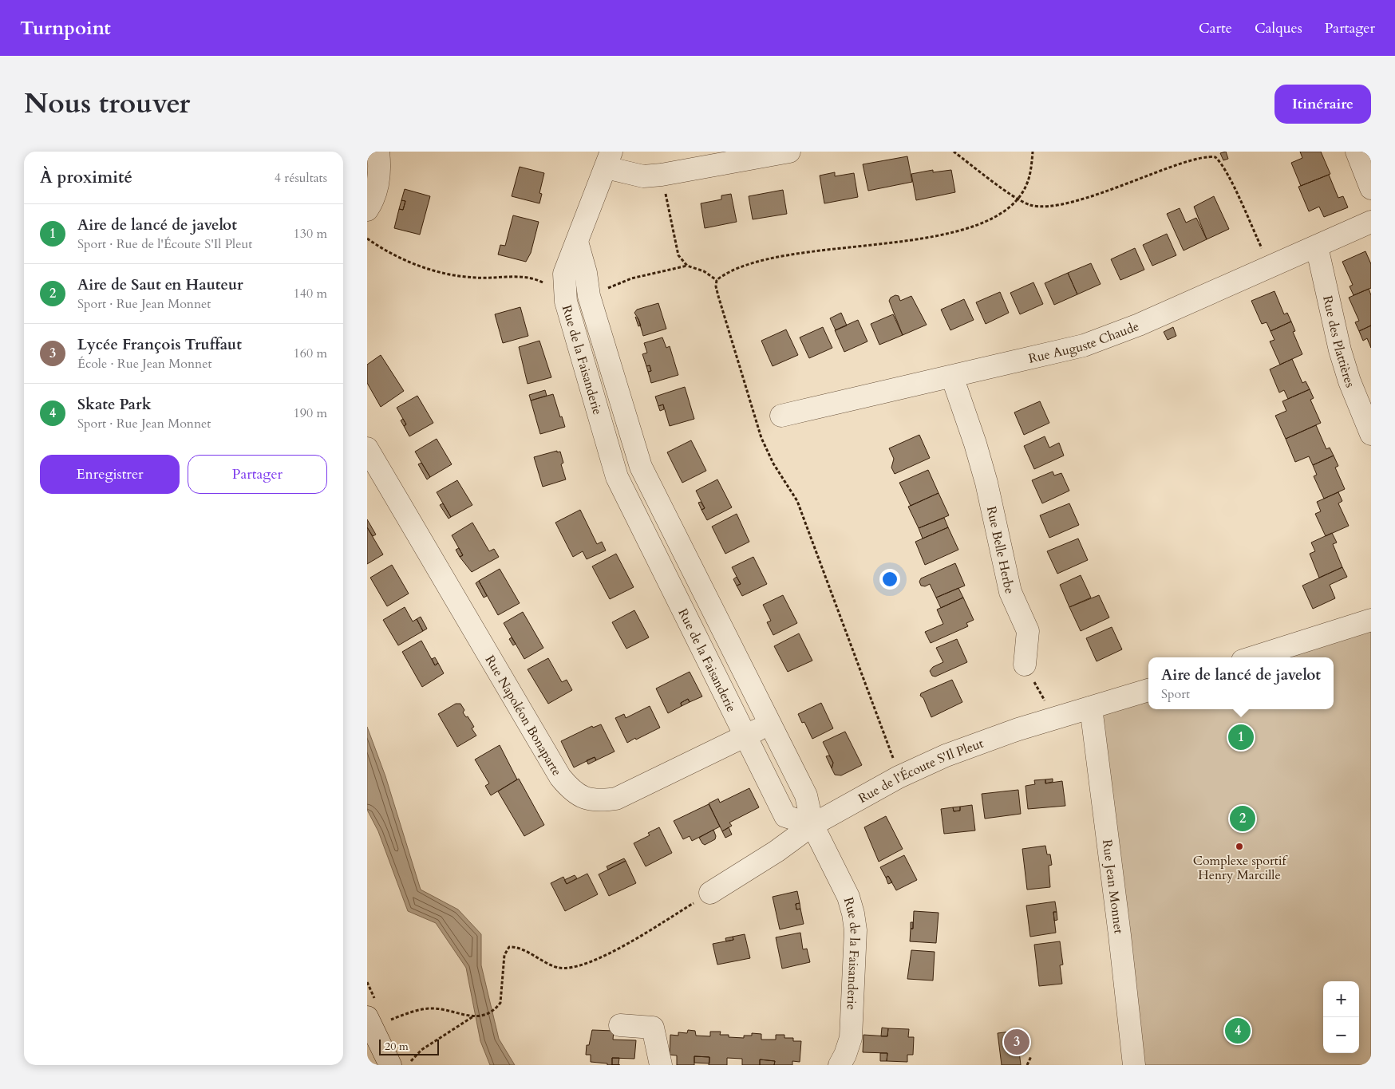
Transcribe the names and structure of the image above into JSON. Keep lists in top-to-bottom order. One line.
{"streets":{"street":["Rue Auguste Chaude","Rue des Plattières","Rue de la Faisanderie","Rue Belle Herbe","Rue Napoléon Bonaparte","Rue de l'Écoute S'Il Pleut","Rue Jean Monnet"]},"crossings":[["Rue Auguste Chaude","Rue des Plattières"],["Rue Auguste Chaude","Rue Belle Herbe"],["Rue de la Faisanderie","Rue Napoléon Bonaparte"],["Rue de la Faisanderie","Rue de l'Écoute S'Il Pleut"],["Rue de l'Écoute S'Il Pleut","Rue Jean Monnet"]],"places":["Complexe sportif Henry Marcille"],"scale_bar":"20 m","page":{"header":"Turnpoint","nav":["Carte","Calques","Partager"],"title":"Nous trouver","buttons":["Itinéraire",["Enregistrer","Partager"]],"heading":["À proximité","4 résultats"],"list":[{"mark":"1","name":"Aire de lancé de javelot","note":"Sport · Rue de l'Écoute S'Il Pleut","value":"130 m"},{"mark":"2","name":"Aire de Saut en Hauteur","note":"Sport · Rue Jean Monnet","value":"140 m"},{"mark":"3","name":"Lycée François Truffaut","note":"École · Rue Jean Monnet","value":"160 m"},{"mark":"4","name":"Skate Park","note":"Sport · Rue Jean Monnet","value":"190 m"}],"popup":["Aire de lancé de javelot","Sport"],"pins":["1","2","4","3"],"map_buttons":["+","−"],"scale":"20 m"}}
